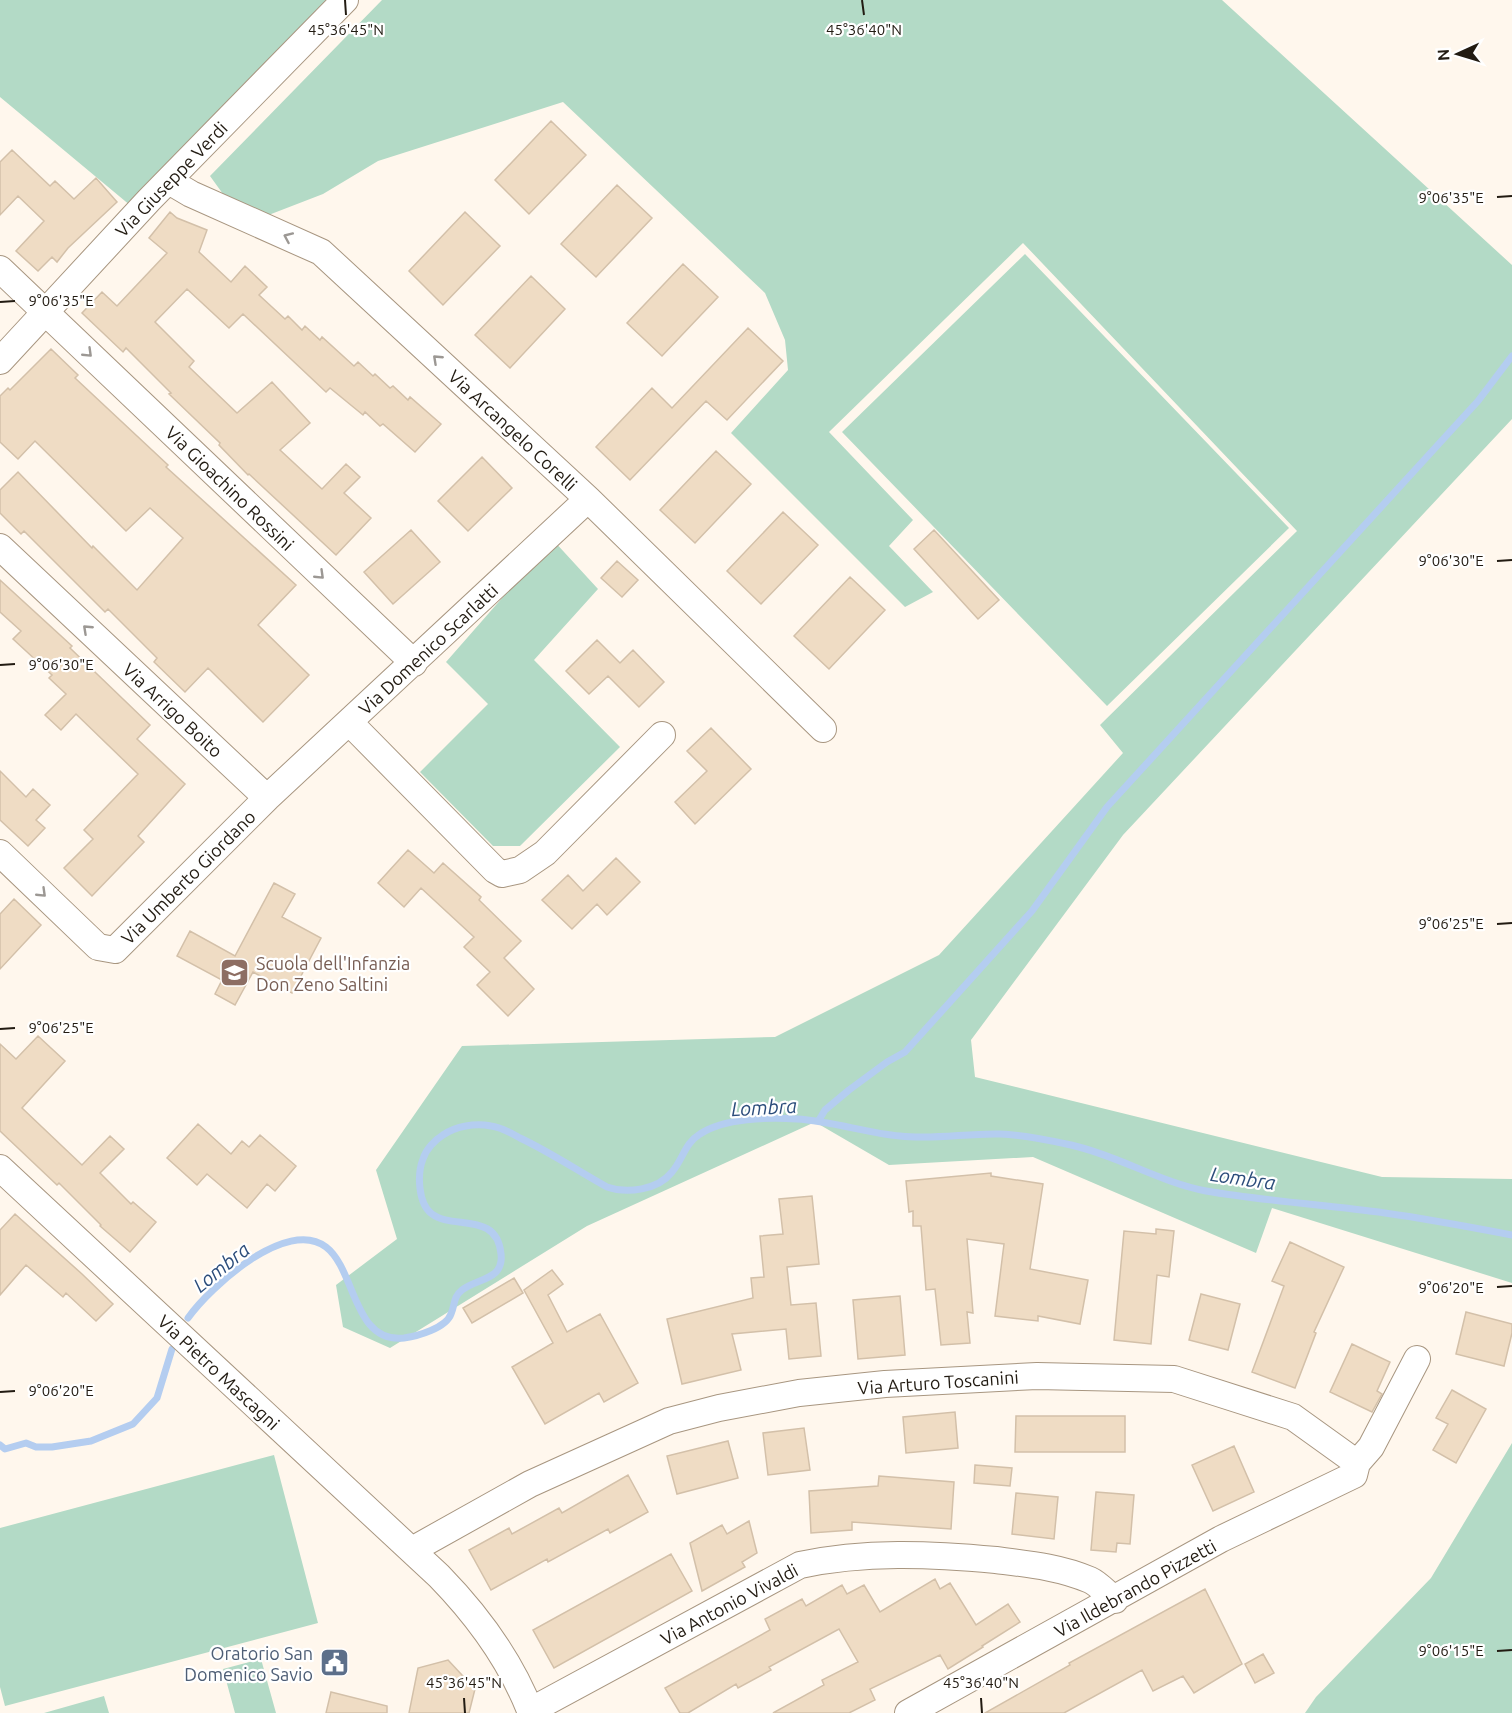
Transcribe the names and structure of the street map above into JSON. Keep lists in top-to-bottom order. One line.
{"streets":{"street":["Via Giuseppe Verdi","Via Arcangelo Corelli","Via Gioachino Rossini","Via Domenico Scarlatti","Via Arrigo Boito","Via Umberto Giordano","Via Pietro Mascagni","Via Arturo Toscanini","Via Ildebrando Pizzetti","Via Antonio Vivaldi"]},"crossings":[["Via Giuseppe Verdi","Via Arcangelo Corelli"],["Via Giuseppe Verdi","Via Gioachino Rossini"],["Via Arcangelo Corelli","Via Domenico Scarlatti"],["Via Gioachino Rossini","Via Domenico Scarlatti"],["Via Domenico Scarlatti","Via Arrigo Boito"],["Via Domenico Scarlatti","Via Umberto Giordano"],["Via Arrigo Boito","Via Umberto Giordano"],["Via Pietro Mascagni","Via Arturo Toscanini"],["Via Pietro Mascagni","Via Antonio Vivaldi"],["Via Arturo Toscanini","Via Ildebrando Pizzetti"],["Via Ildebrando Pizzetti","Via Antonio Vivaldi"]],"one_way":["Via Arcangelo Corelli","Via Gioachino Rossini","Via Arrigo Boito"],"water":["Lombra"],"places":{"school or university":["Scuola dell'Infanzia Don Zeno Saltini"],"public building":["Oratorio San Domenico Savio"]},"north":"left","coordinates":["45°36'45\"N","45°36'40\"N","9°06'35\"E","9°06'30\"E","9°06'25\"E","9°06'20\"E","9°06'15\"E"]}
